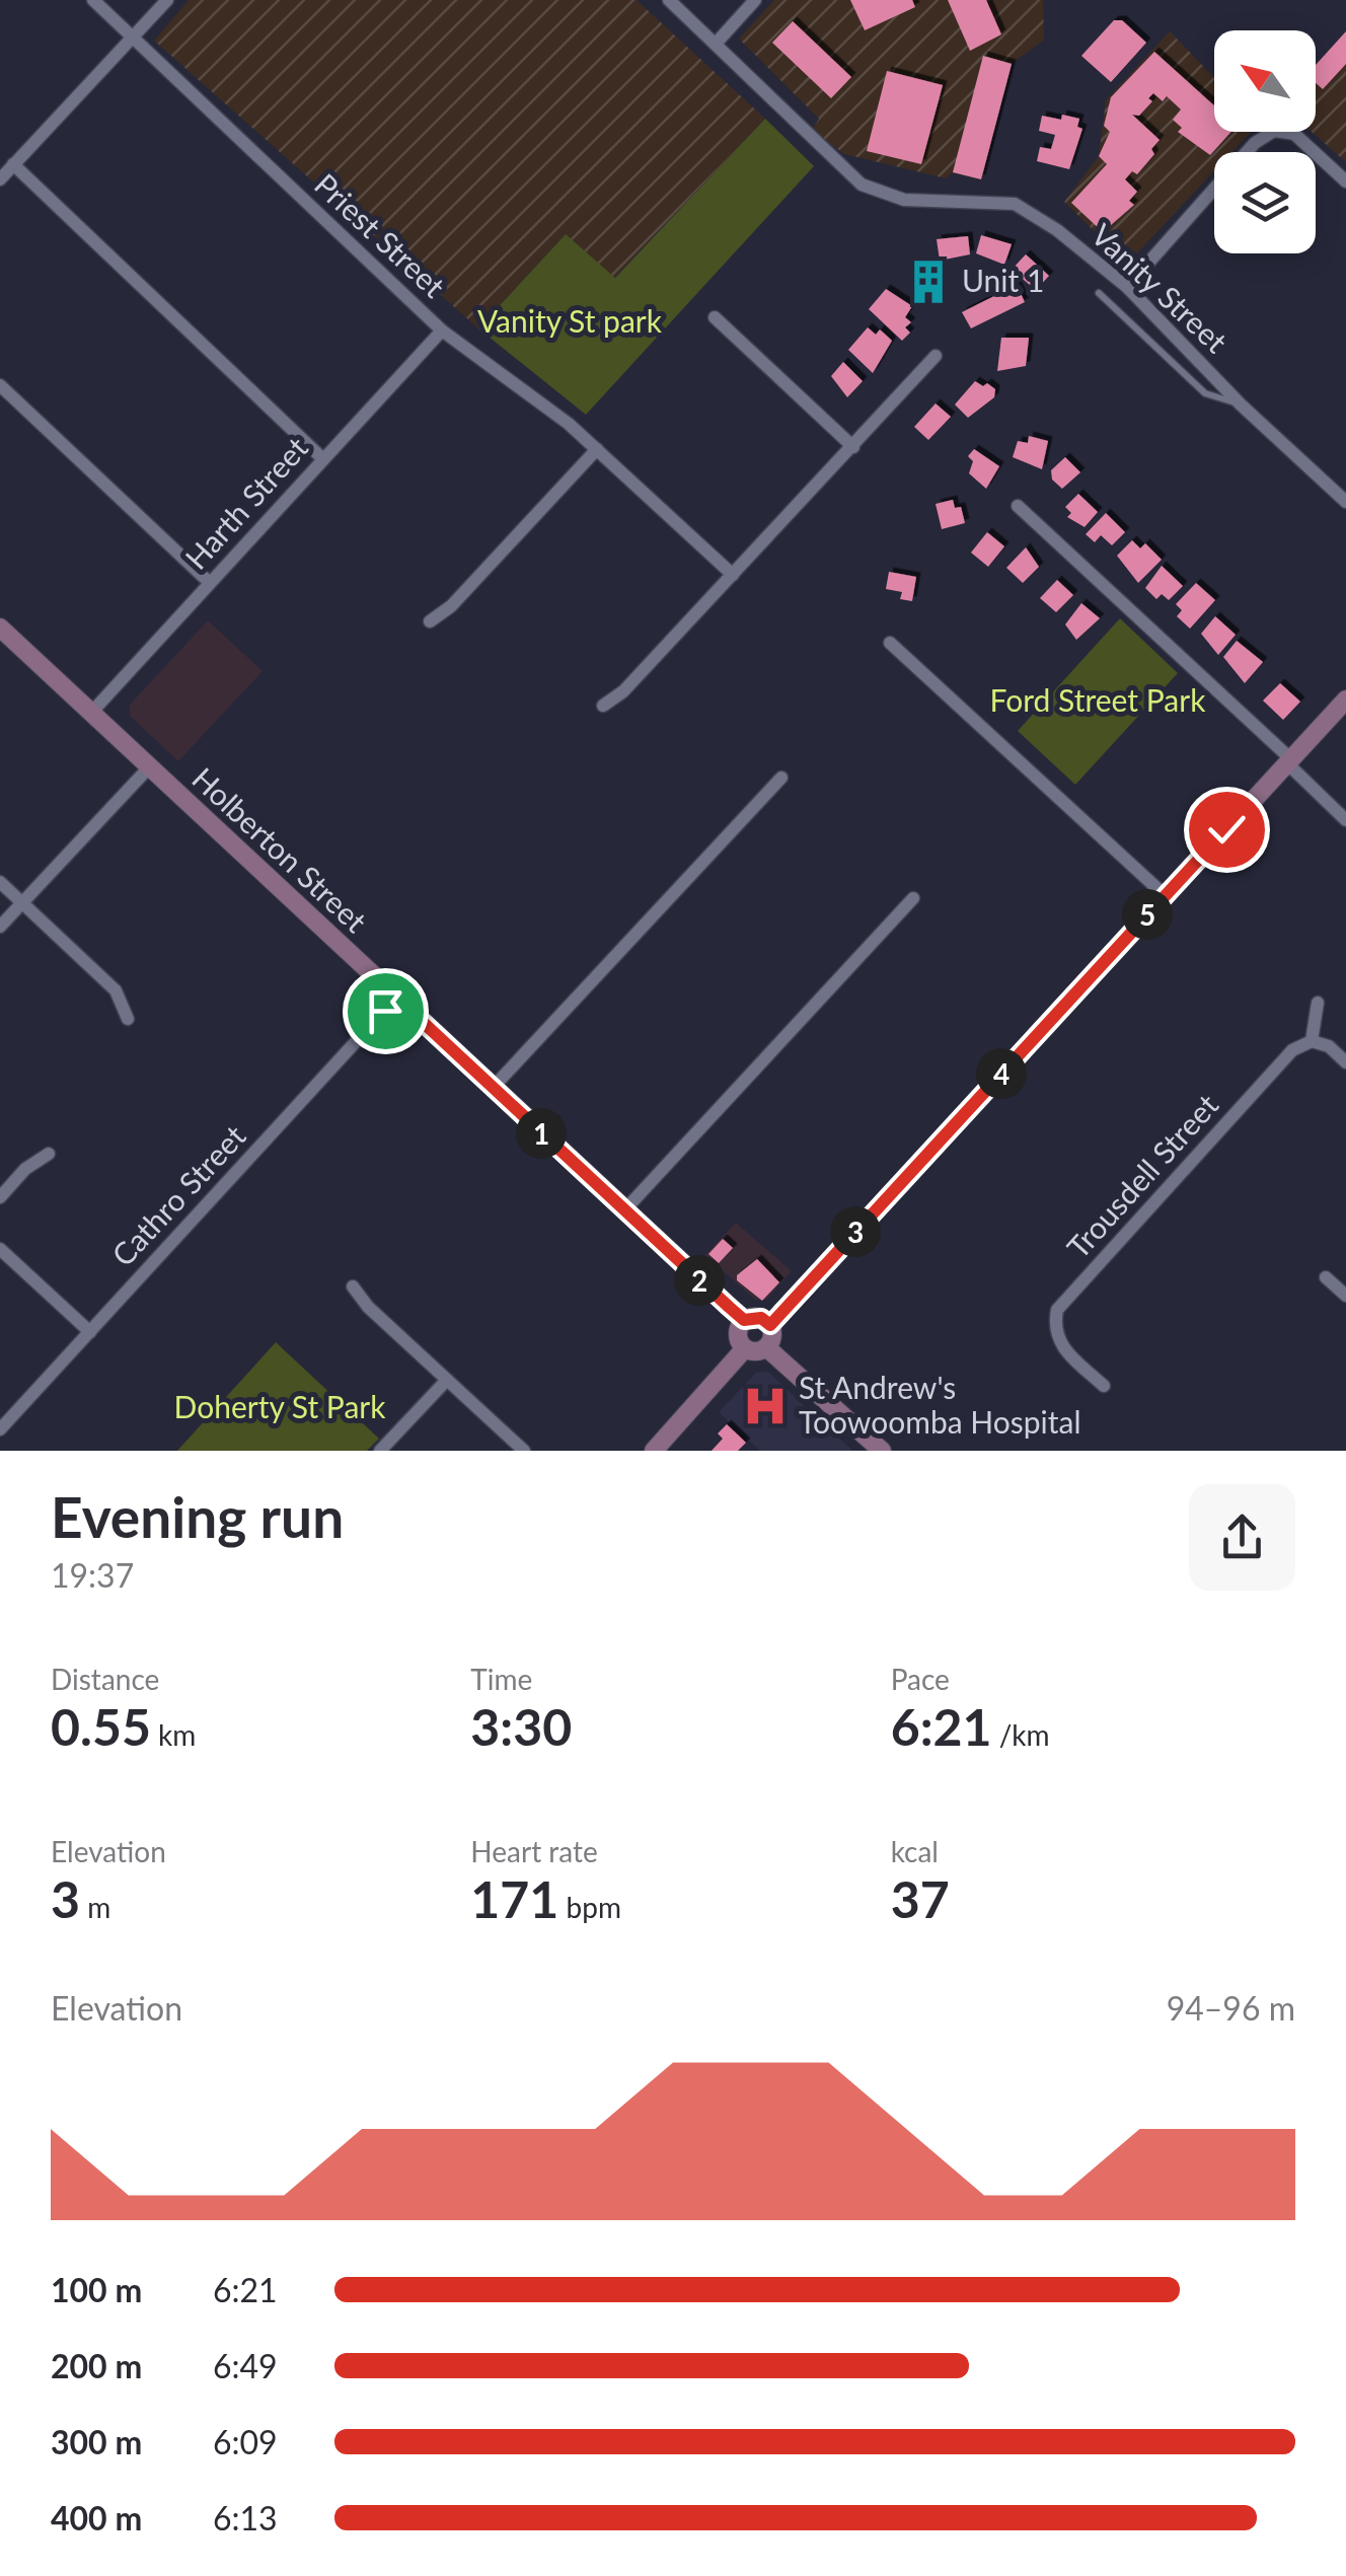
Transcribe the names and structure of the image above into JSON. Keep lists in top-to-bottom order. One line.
{"streets":{"main road":["Holberton Street"],"street":["Priest Street","Vanity Street","Harth Street","Trousdell Street","Cathro Street"]},"crossings":[["Priest Street","Harth Street"],["Harth Street","Holberton Street"],["Holberton Street","Cathro Street"]],"parks":["Vanity St park","Ford Street Park","Doherty St Park"],"places":{"building":["Unit 1"],"hospital":["St Andrew's Toowoomba Hospital"]},"north":"top left","page":{"pins":["5","4","1","3","2"],"heading":["Evening run","19:37"],"stats":[["Distance","0.55 km"],["Time","3:30"],["Pace","6:21 /km"],["Elevation","3 m"],["Heart rate","171 bpm"],["kcal","37"]],"chart":["Elevation","94–96 m"],"list":[{"name":"100 m","note":"6:21"},{"name":"200 m","note":"6:49"},{"name":"300 m","note":"6:09"},{"name":"400 m","note":"6:13"}]}}
